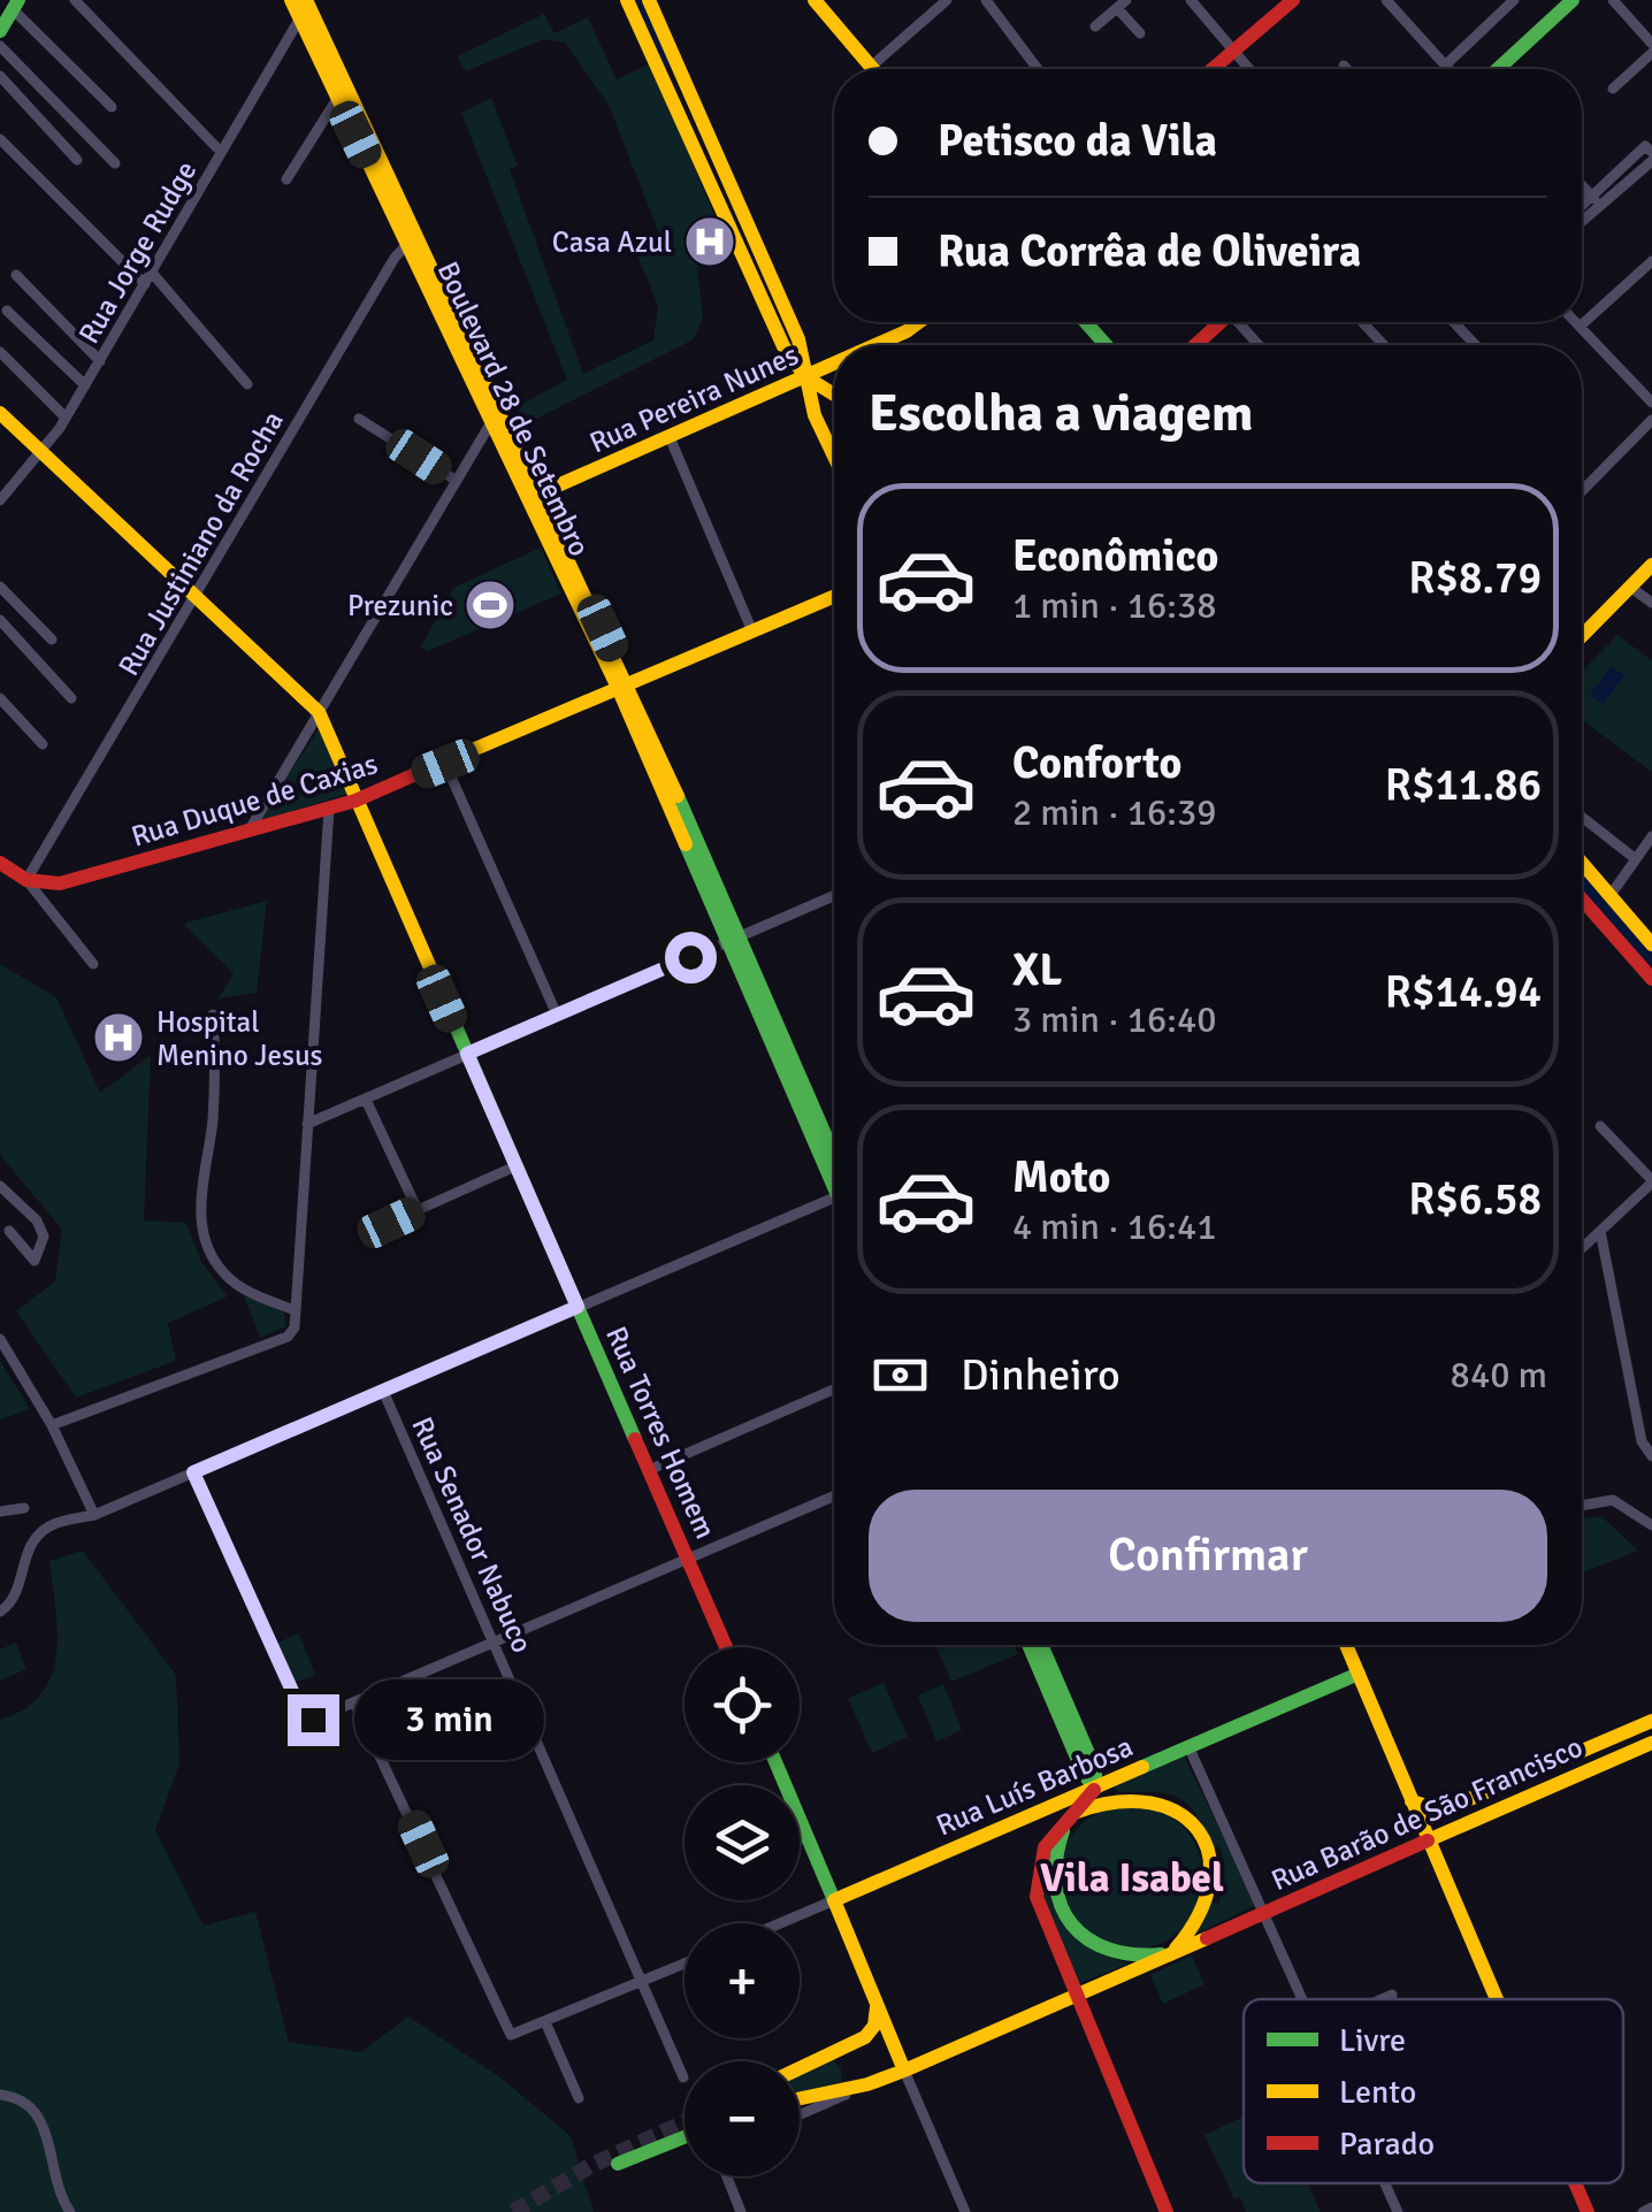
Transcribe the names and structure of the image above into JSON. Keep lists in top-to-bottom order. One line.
{"streets":{"main road":["Rua Pereira Nunes","Boulevard 28 de Setembro","Rua Duque de Caxias","Rua Torres Homem","Rua Luís Barbosa","Rua Barão de São Francisco"],"street":["Rua Jorge Rudge","Rua Justiniano da Rocha","Rua Senador Nabuco"]},"crossings":[["Rua Jorge Rudge","Boulevard 28 de Setembro"],["Rua Pereira Nunes","Boulevard 28 de Setembro"],["Boulevard 28 de Setembro","Rua Justiniano da Rocha"],["Boulevard 28 de Setembro","Rua Duque de Caxias"],["Rua Justiniano da Rocha","Rua Duque de Caxias"],["Rua Duque de Caxias","Rua Torres Homem"]],"districts":["Vila Isabel"],"places":{"hospital":["Casa Azul","Hospital Menino Jesus"],"sports":["Prezunic"]},"legend":["Livre","Lento","Parado"],"page":{"banner":["Petisco da Vila","Rua Corrêa de Oliveira"],"heading":"Escolha a viagem","list":[{"name":"Econômico","note":"1 min · 16:38","value":"R$8.79"},{"name":"Conforto","note":"2 min · 16:39","value":"R$11.86"},{"name":"XL","note":"3 min · 16:40","value":"R$14.94"},{"name":"Moto","note":"4 min · 16:41","value":"R$6.58"}],"pay":["Dinheiro","840 m"],"buttons":"Confirmar","map_buttons":["+","−"],"bubble":"3 min"}}
